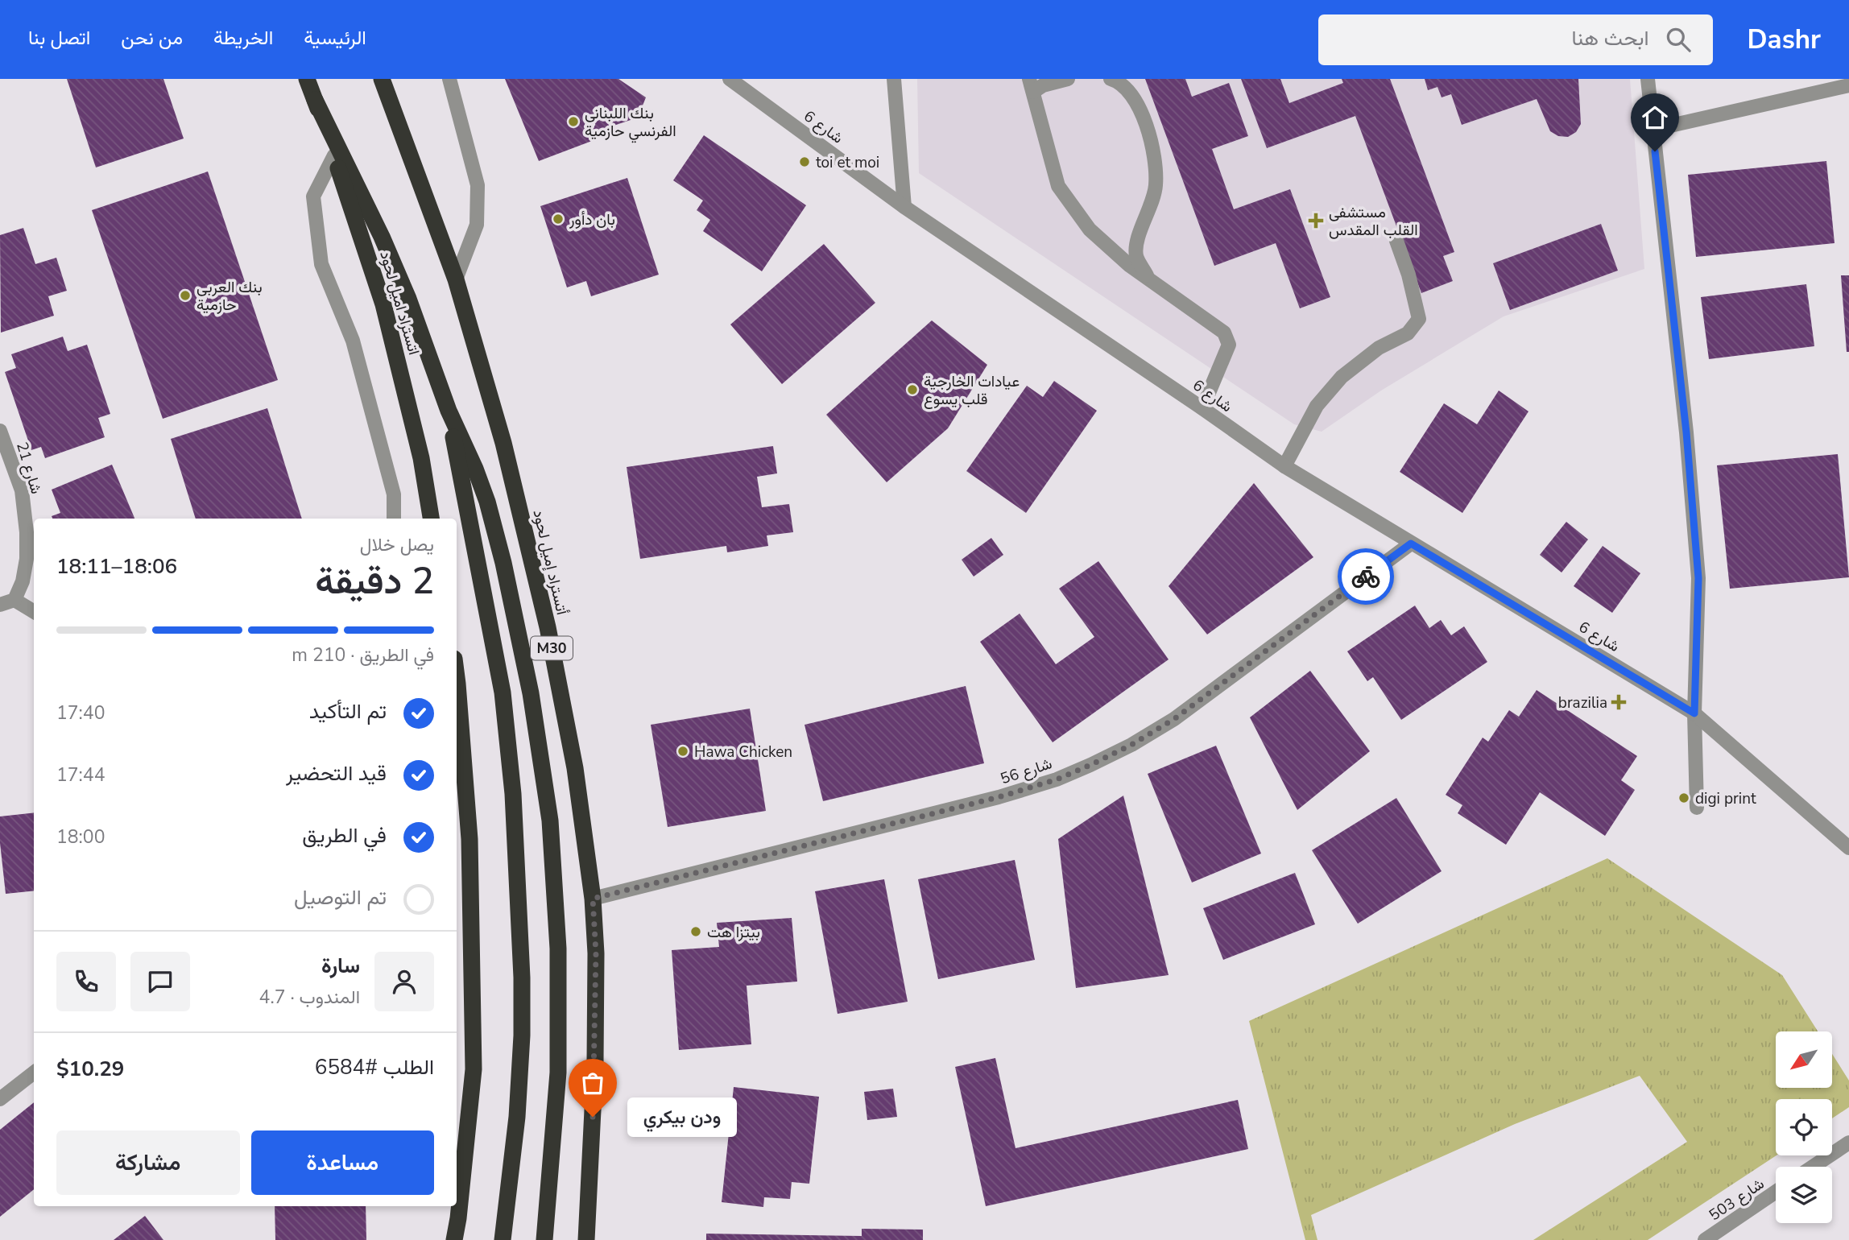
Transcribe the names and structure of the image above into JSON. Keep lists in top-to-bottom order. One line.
{"streets":{"highway":["اتستراد اميل لحود","أتستراد إميل لحود","M30"],"street":["شارع 6","شارع 21","شارع 56","شارع 503"]},"crossings":[["شارع 6","شارع 56"],["أتستراد إميل لحود","شارع 56"]],"places":{"other":["بنك اللبناني الفرنسي حازمية","toi et moi","بان دأور","بنك العربي حازمية","عيادات الخارجية قلب يسوع","Hawa Chicken","digi print","بيتزا هت","ودن بيكري"],"health":["مستشفى القلب المقدس","brazilia"]},"north":"bottom left","page":{"header":"Dashr","search":"ابحث هنا","nav":["الرئيسية","الخريطة","من نحن","اتصل بنا"],"heading":["2 دقيقة","يصل خلال","18:06–18:11"],"panel":["سارة","المندوب · 4.7","الطلب #6584","$10.29"],"bar":"في الطريق · 210 m","list":[["تم التأكيد","17:40"],["قيد التحضير","17:44"],["في الطريق","18:00"],"تم التوصيل"],"bubble":"ودن بيكري","buttons":["مساعدة","مشاركة"]}}
